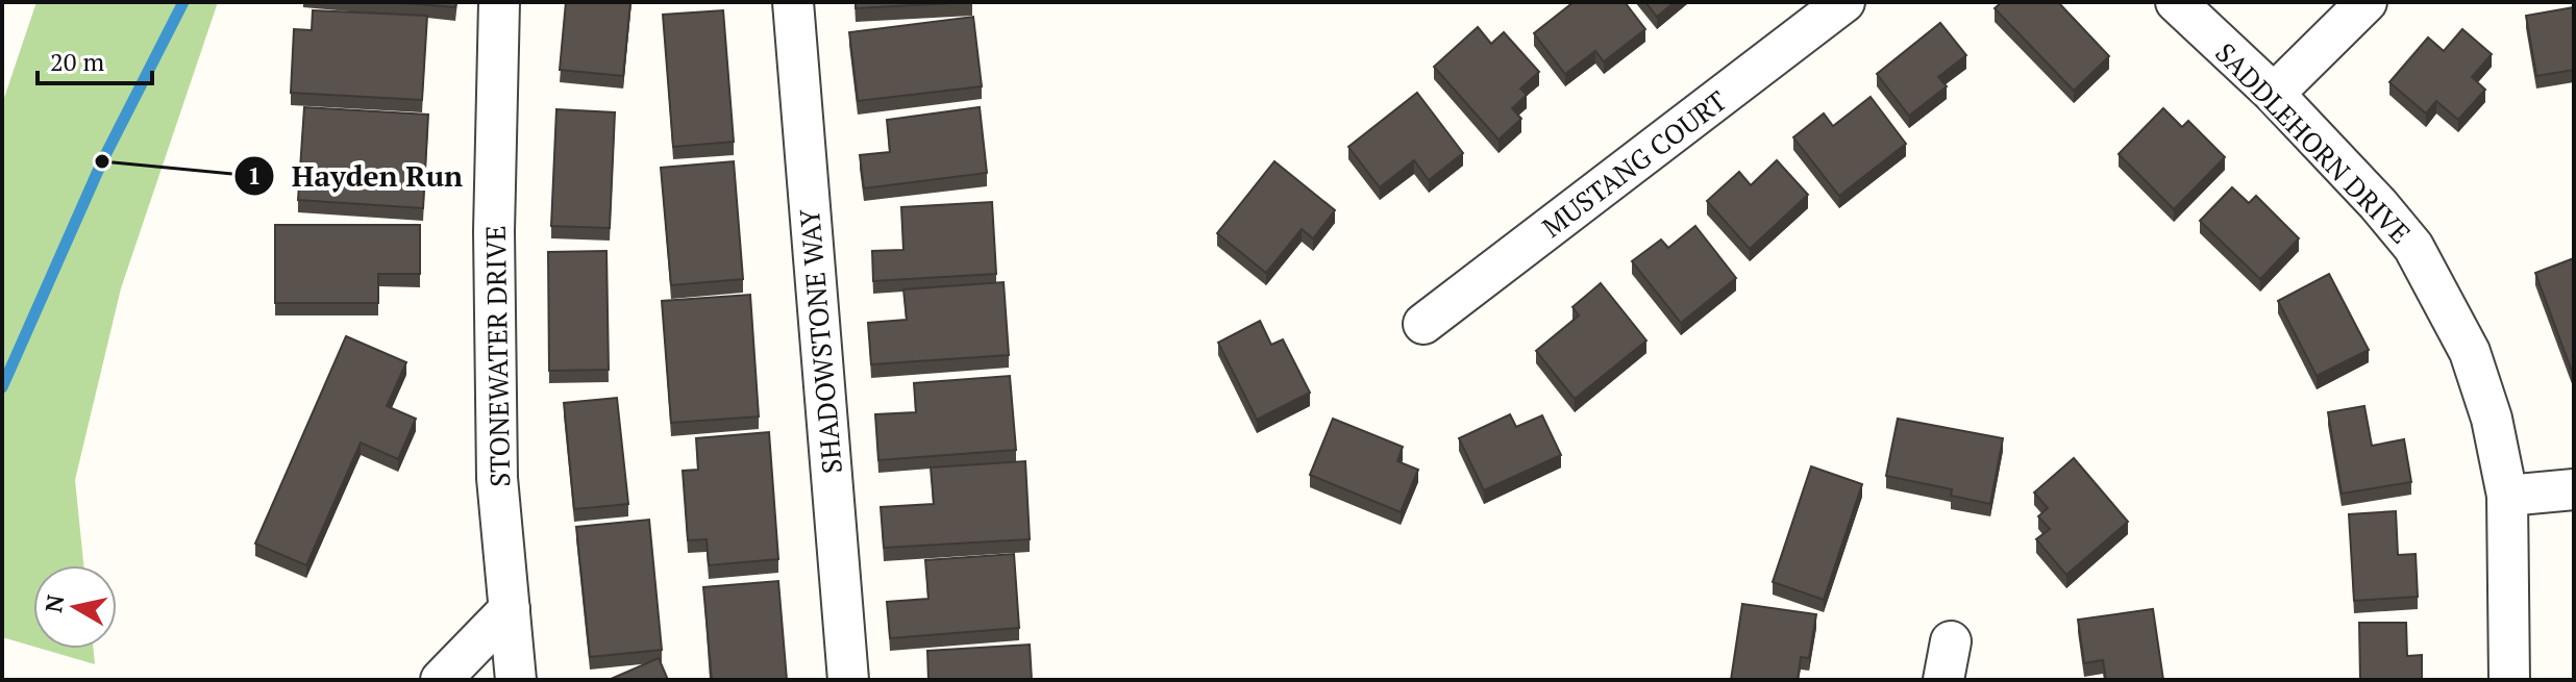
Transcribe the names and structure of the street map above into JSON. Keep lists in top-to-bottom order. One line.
{"streets":{"street":["SADDLEHORN DRIVE","MUSTANG COURT","SHADOWSTONE WAY","STONEWATER DRIVE"]},"places":["Hayden Run"],"scale_bar":"20 m","north":"left"}
